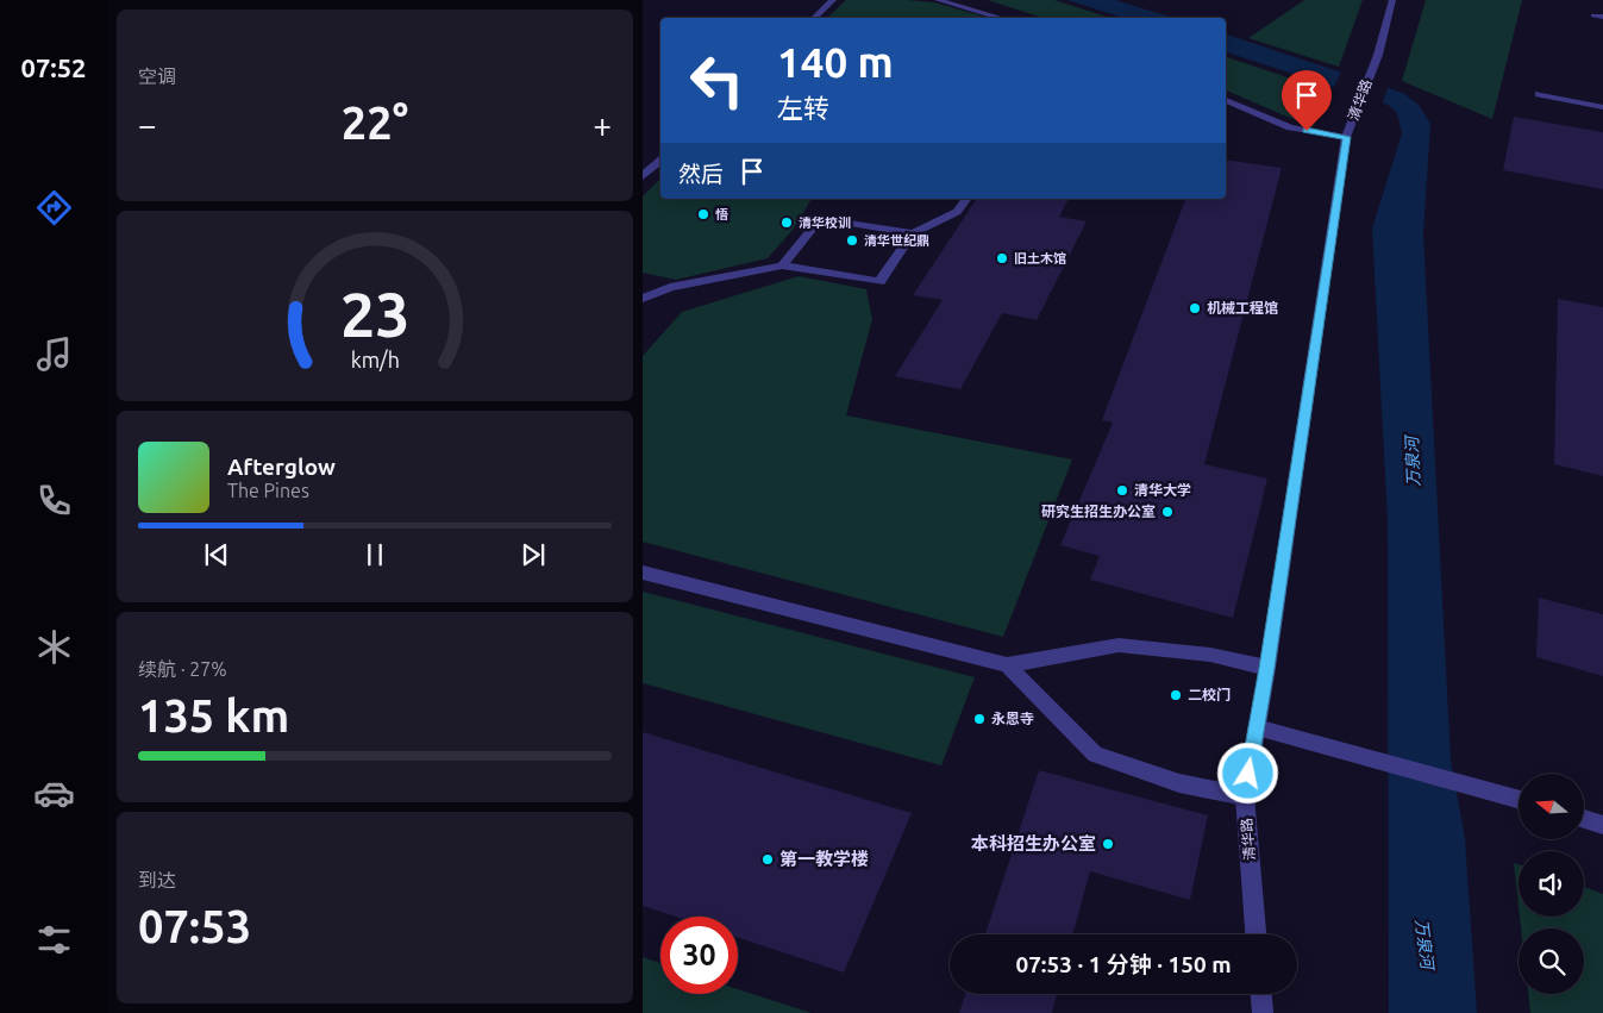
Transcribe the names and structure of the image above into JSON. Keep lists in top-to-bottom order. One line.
{"streets":{"street":["清华路"]},"water":["万泉河"],"places":["悟","清华校训","清华世纪鼎","旧土木馆","机械工程馆","清华大学","研究生招生办公室","二校门","永恩寺","本科招生办公室","第一教学楼"],"north":"left","page":{"tabs":"07:52","tile":["空调",["续航 · 27%","135 km"],["到达","07:53"]],"turn":["140 m","左转"],"heat":["−","22°","+"],"then":"然后","song":["Afterglow","The Pines"],"limit":"30","trip":"07:53 · 1 分钟 · 150 m","gauge":["23","km/h"]}}
